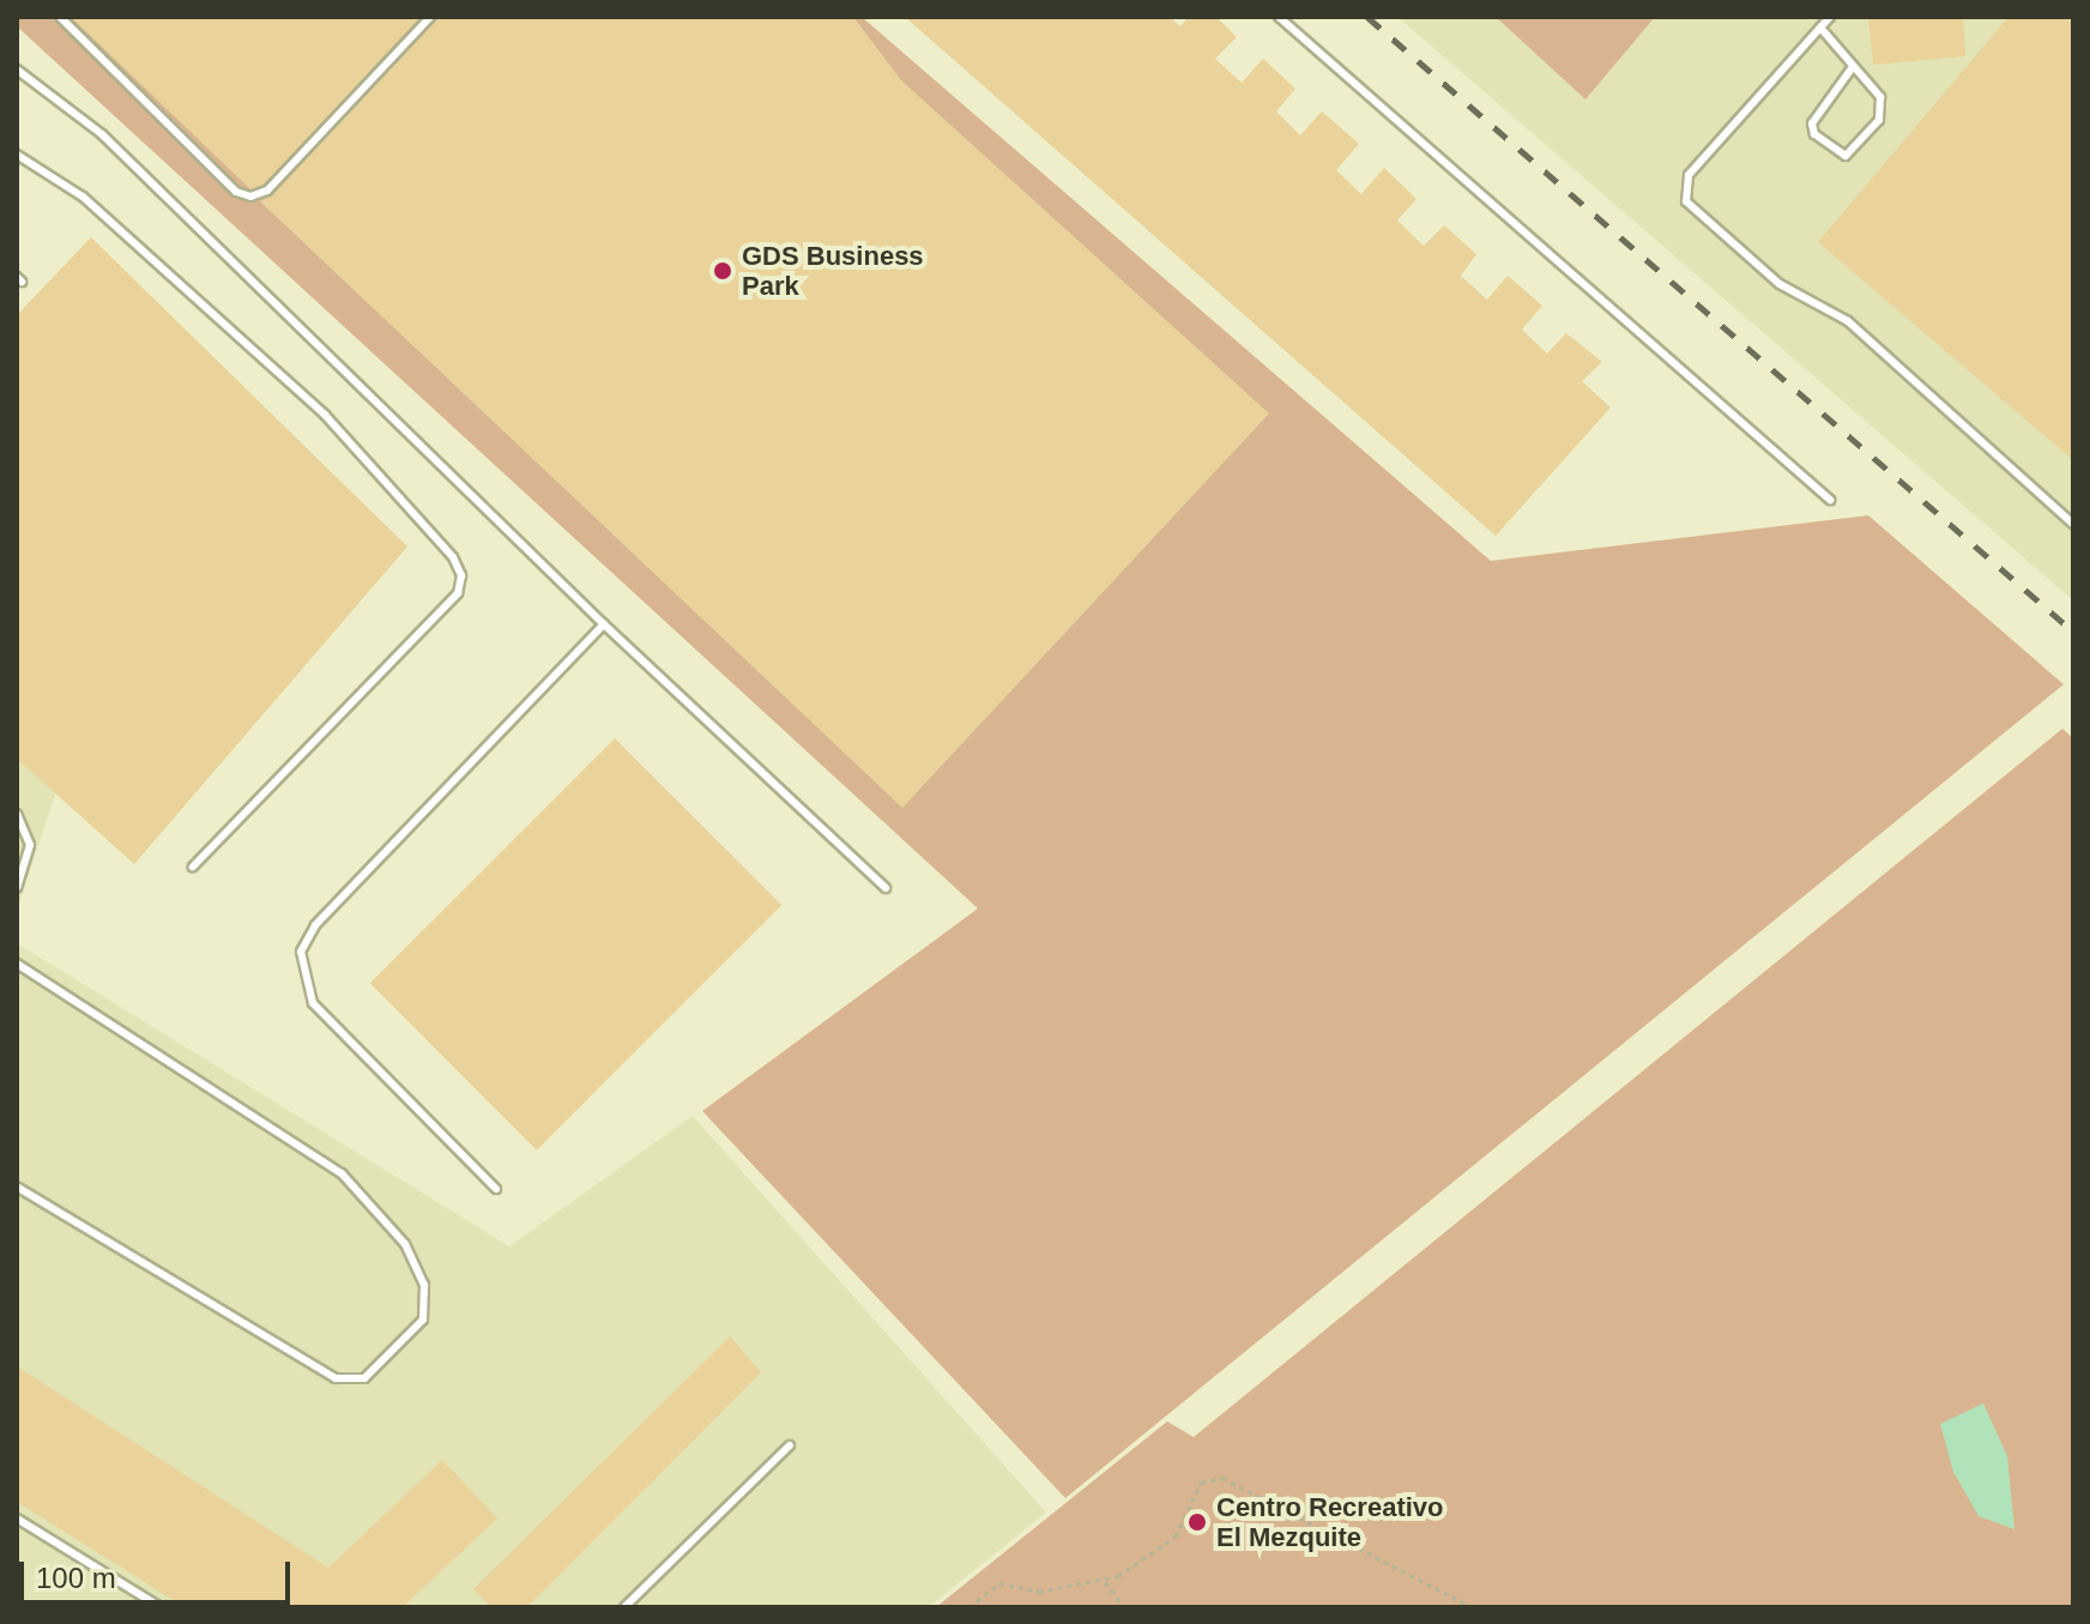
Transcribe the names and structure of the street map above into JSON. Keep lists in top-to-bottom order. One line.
{"places":["GDS Business Park","Centro Recreativo El Mezquite"],"scale_bar":"100 m"}
